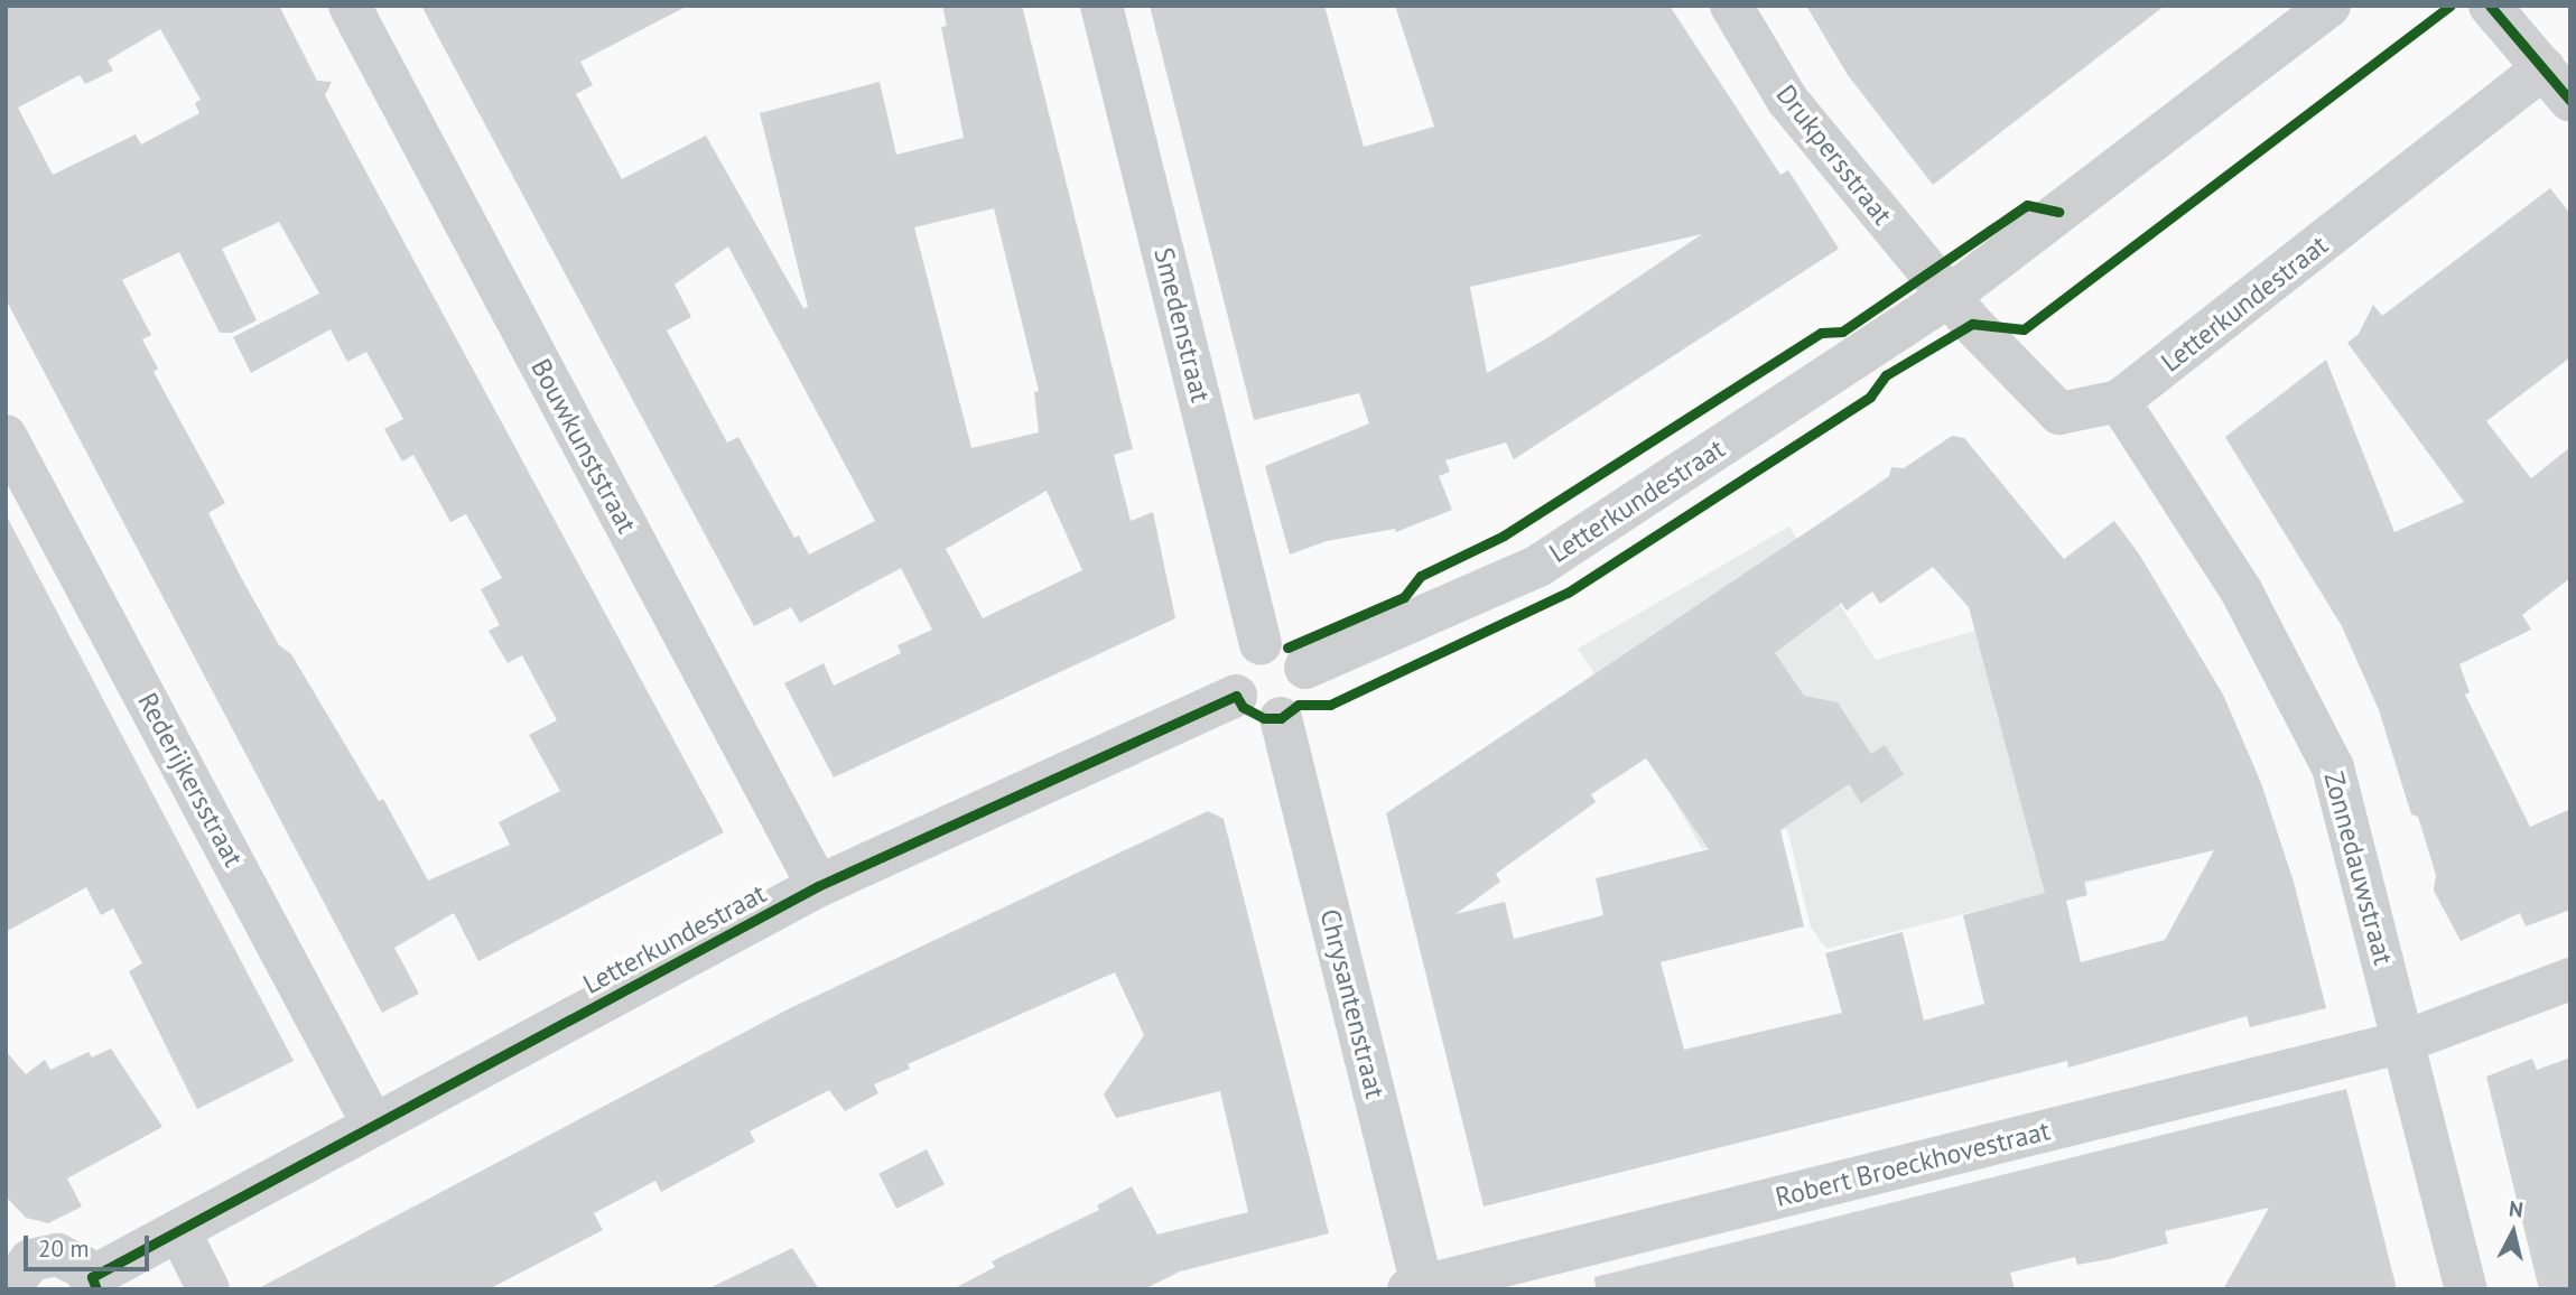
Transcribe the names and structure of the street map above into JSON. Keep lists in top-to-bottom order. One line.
{"streets":{"street":["Drukpersstraat","Letterkundestraat","Smedenstraat","Bouwkunststraat","Rederijkersstraat","Zonnedauwstraat","Chrysantenstraat","Robert Broeckhovestraat"]},"crossings":[["Drukpersstraat","Letterkundestraat"],["Letterkundestraat","Smedenstraat"],["Letterkundestraat","Bouwkunststraat"],["Letterkundestraat","Rederijkersstraat"],["Letterkundestraat","Zonnedauwstraat"],["Letterkundestraat","Chrysantenstraat"],["Smedenstraat","Chrysantenstraat"],["Zonnedauwstraat","Robert Broeckhovestraat"],["Chrysantenstraat","Robert Broeckhovestraat"]],"scale_bar":"20 m","north":"top"}
